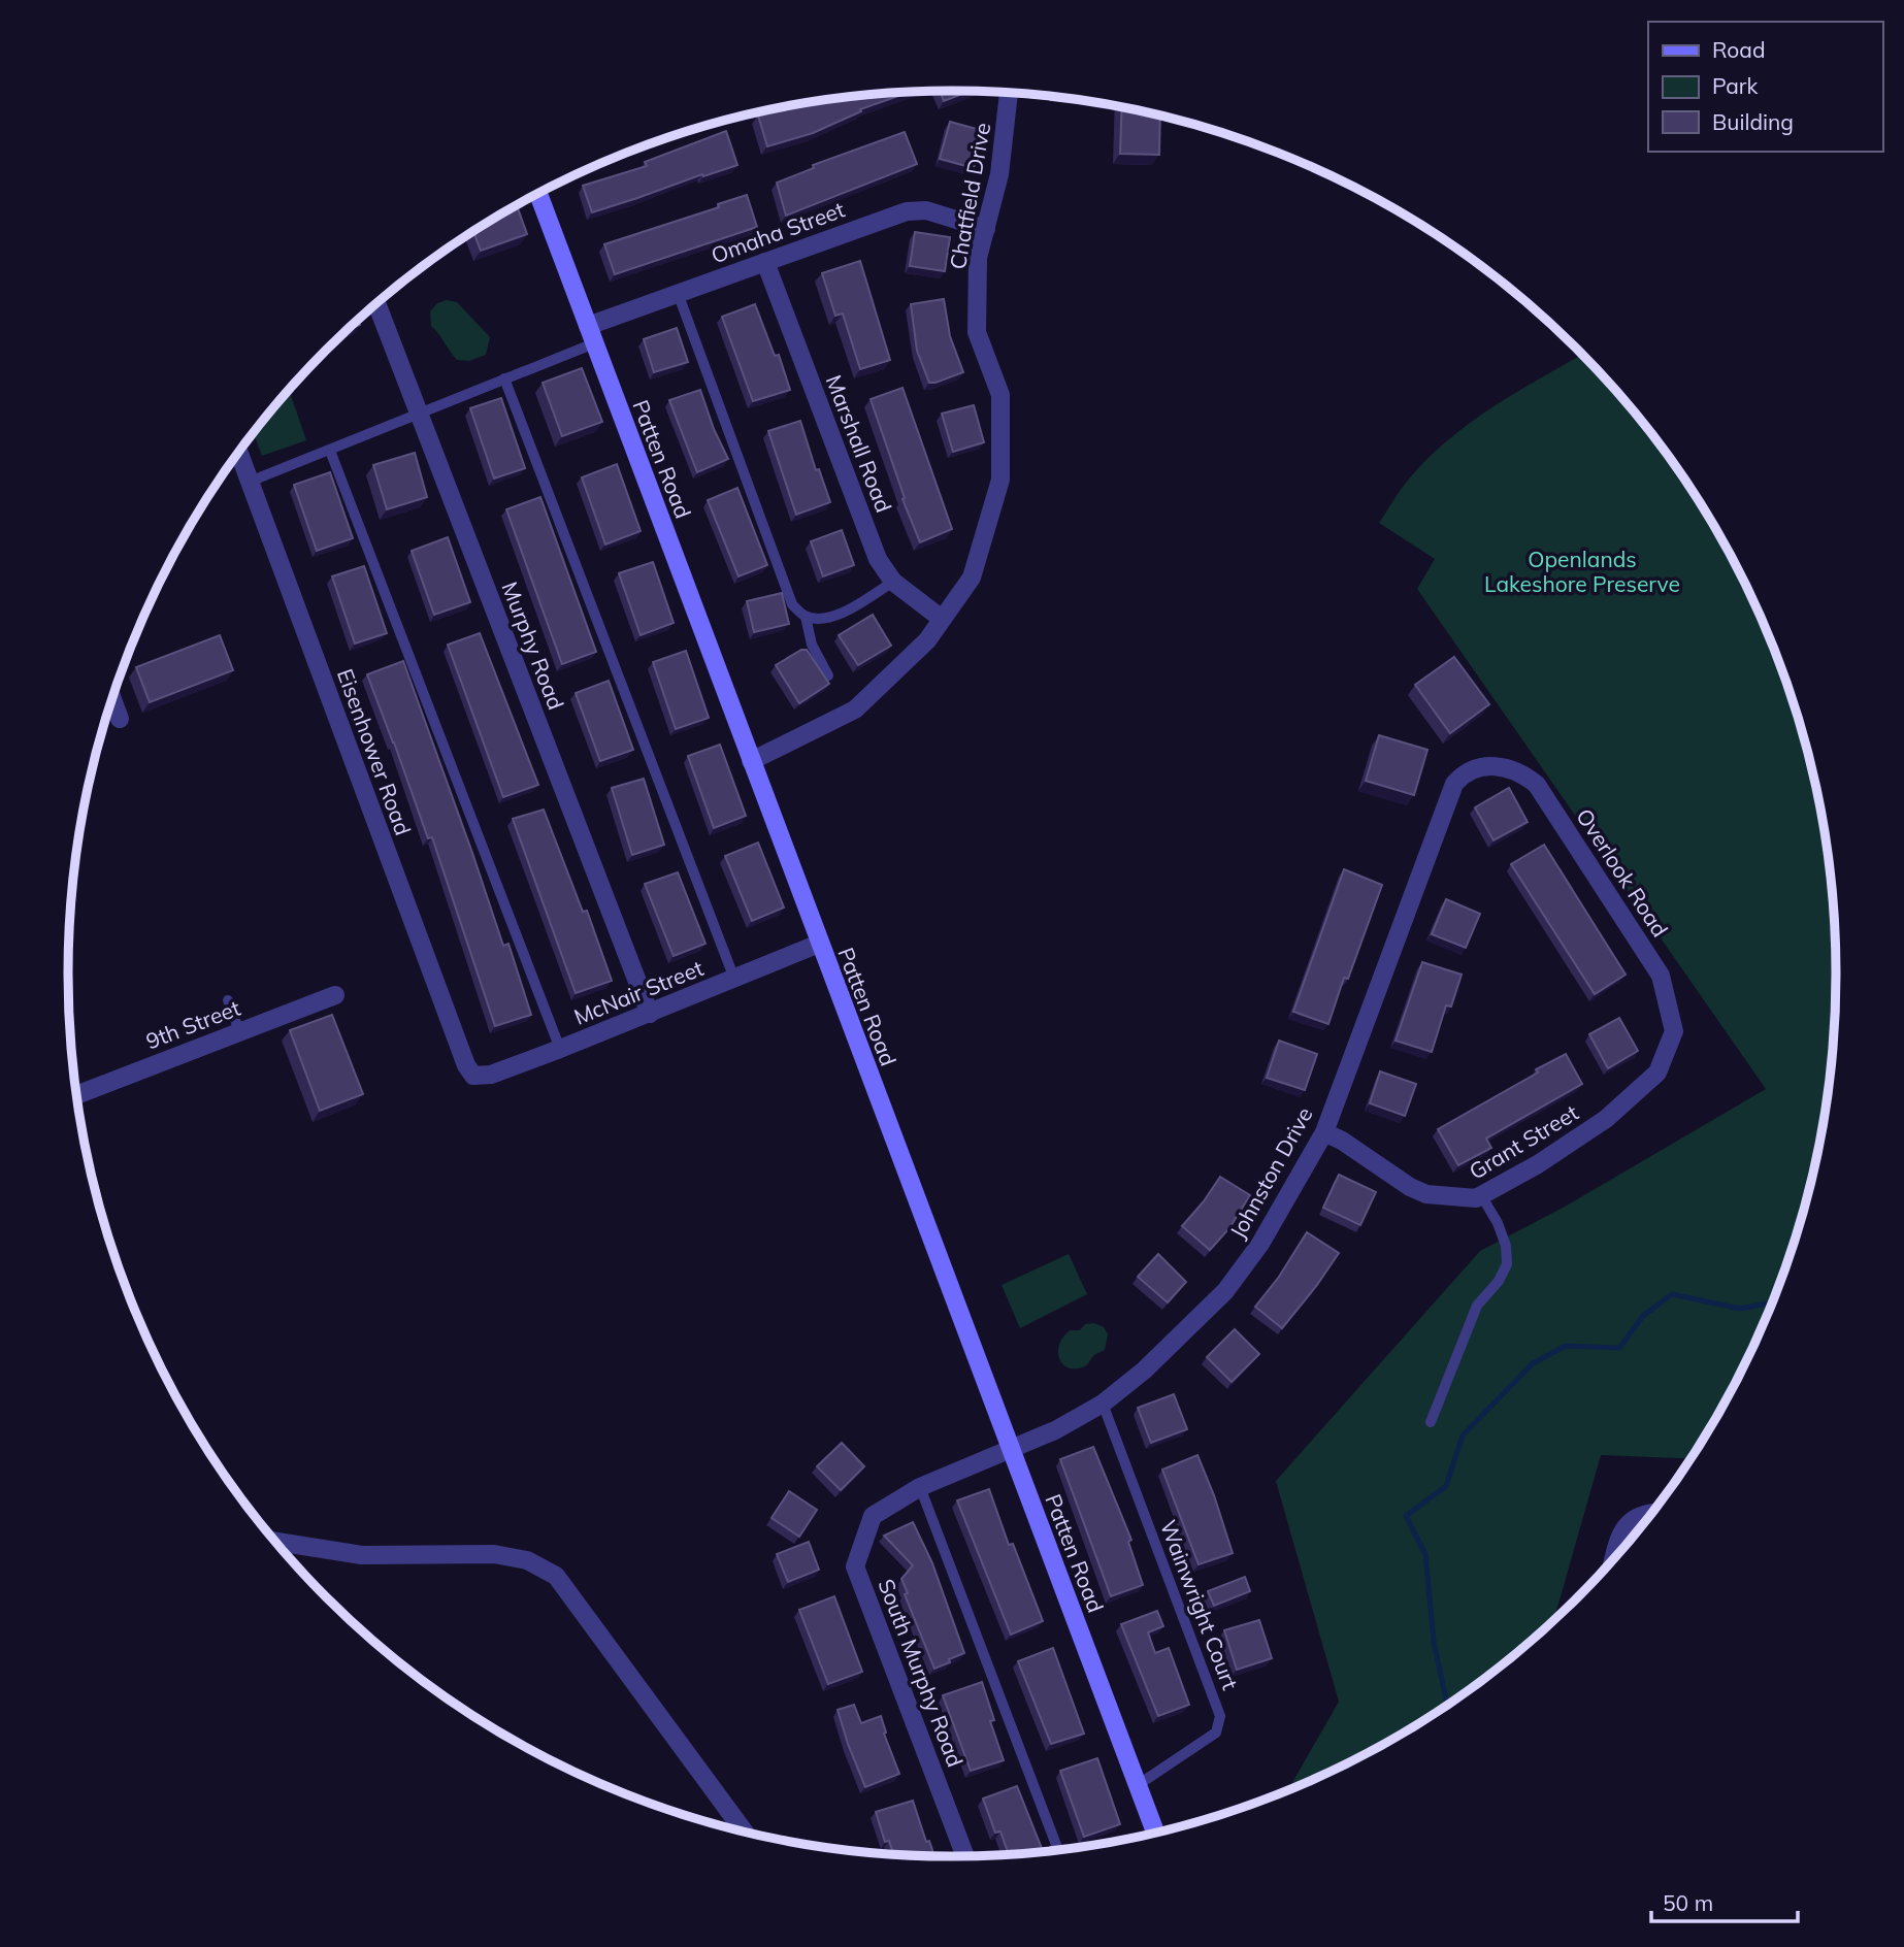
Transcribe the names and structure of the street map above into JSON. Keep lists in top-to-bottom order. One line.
{"streets":{"street":["Chatfield Drive","Omaha Street","Marshall Road","Patten Road","Murphy Road","Eisenhower Road","Overlook Road","McNair Street","9th Street","Grant Street","Johnston Drive","South Murphy Road"],"lane":["Wainwright Court"]},"crossings":[["Chatfield Drive","Omaha Street"],["Chatfield Drive","Marshall Road"],["Chatfield Drive","Patten Road"],["Omaha Street","Marshall Road"],["Omaha Street","Patten Road"],["Patten Road","McNair Street"],["Patten Road","Johnston Drive"],["Patten Road","Wainwright Court"],["Patten Road","South Murphy Road"],["Murphy Road","McNair Street"],["Eisenhower Road","McNair Street"],["Overlook Road","Grant Street"],["Overlook Road","Johnston Drive"],["Grant Street","Johnston Drive"],["Johnston Drive","Wainwright Court"],["Johnston Drive","South Murphy Road"]],"parks":["Openlands Lakeshore Preserve"],"legend":["Road","Park","Building"],"scale_bar":"50 m"}
